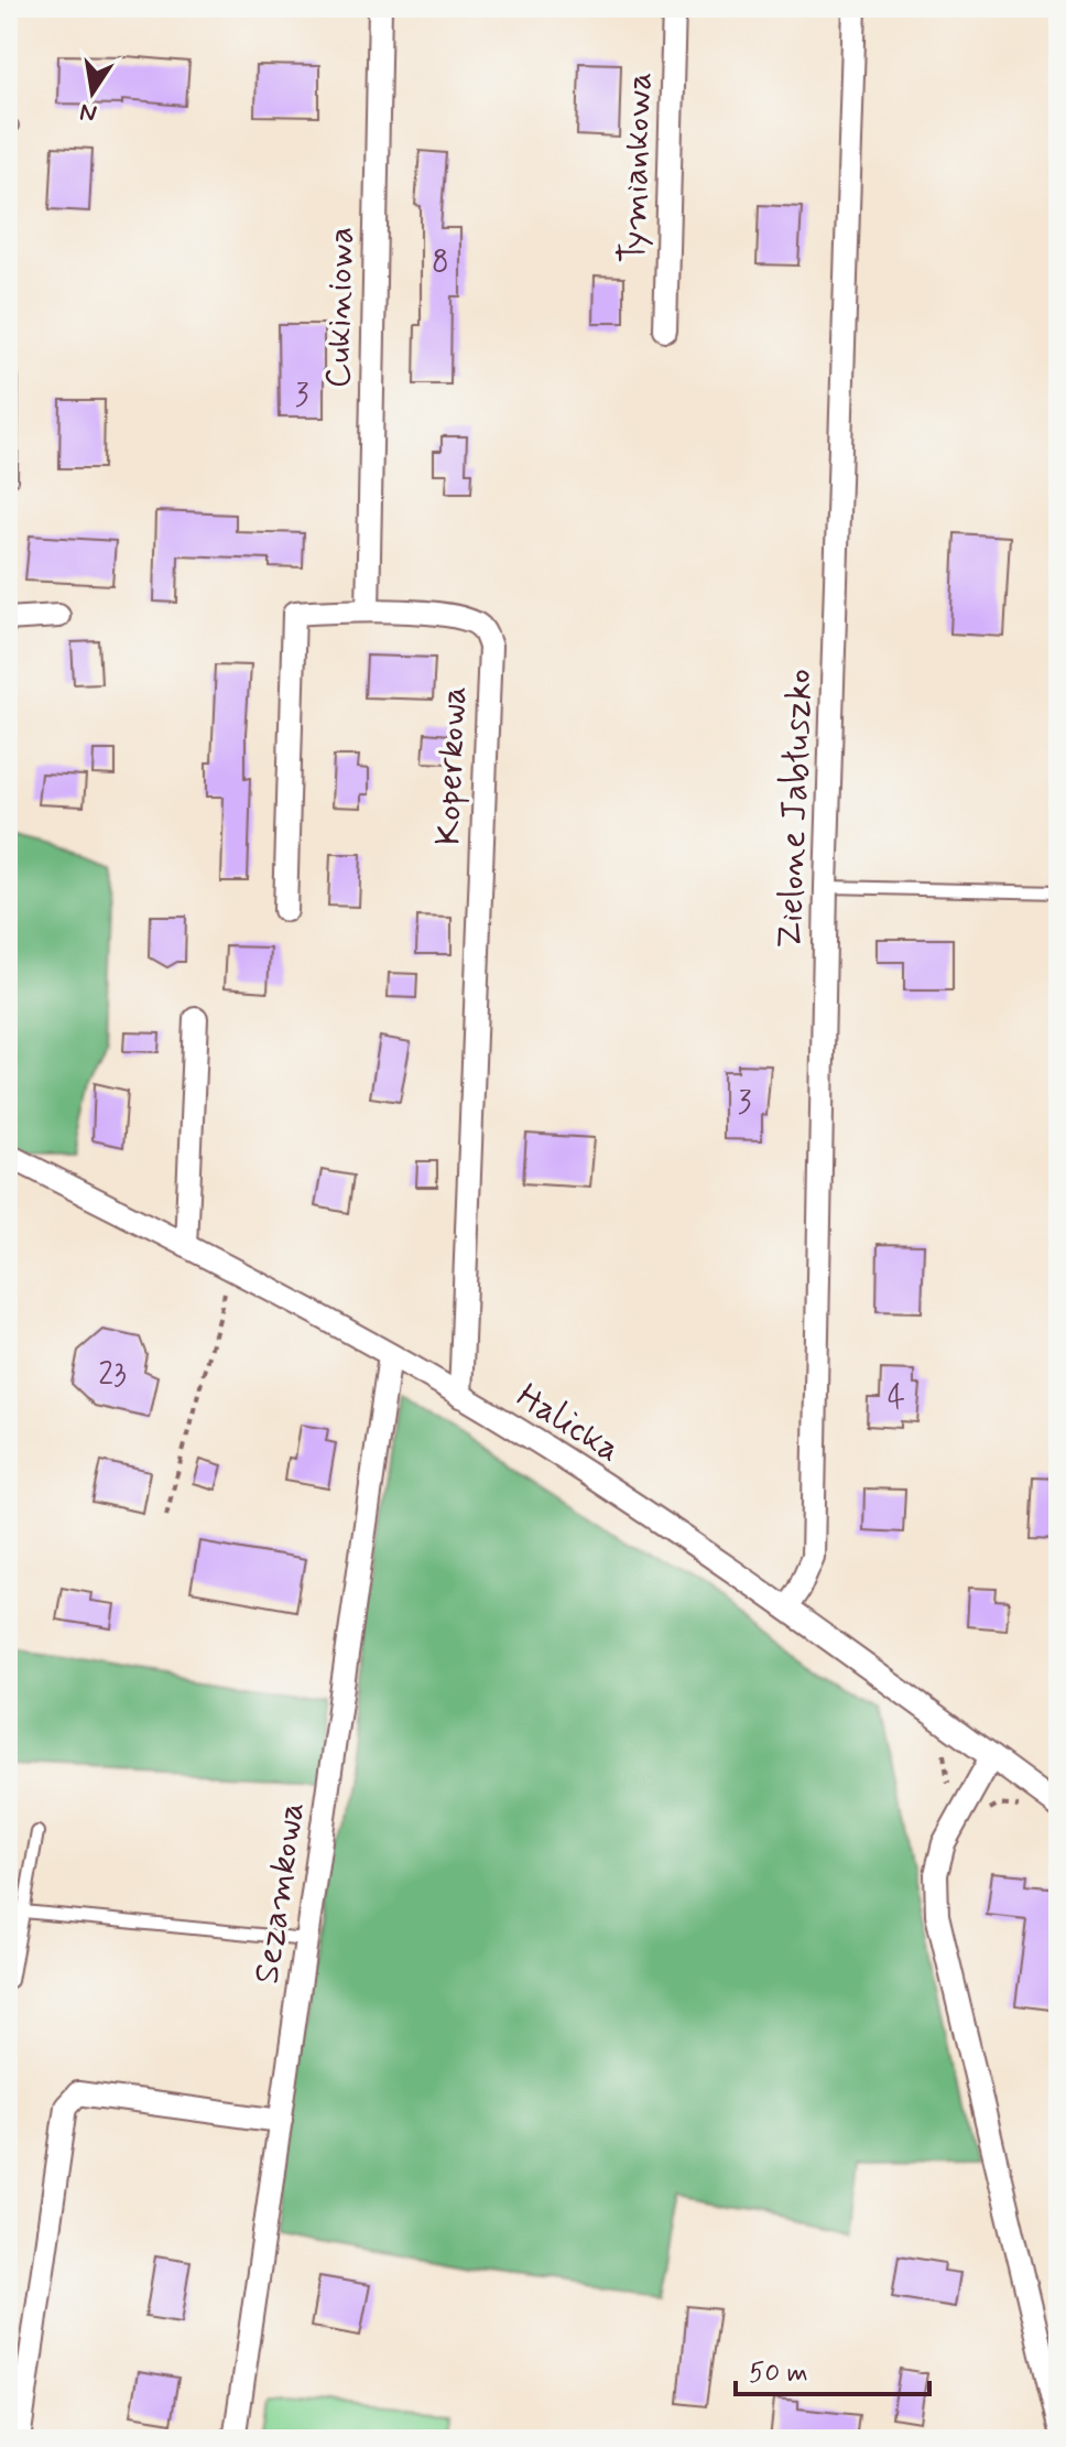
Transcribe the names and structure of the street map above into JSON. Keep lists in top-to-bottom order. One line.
{"streets":{"street":["Tymiankowa","Cukiniowa","Koperkowa","Zielone Jabłuszko","Halicka","Sezamkowa"]},"crossings":[["Cukiniowa","Koperkowa"],["Koperkowa","Halicka"],["Zielone Jabłuszko","Halicka"],["Halicka","Sezamkowa"]],"house_numbers":["8","3","3","23","4"],"scale_bar":"50 m","north":"bottom"}
